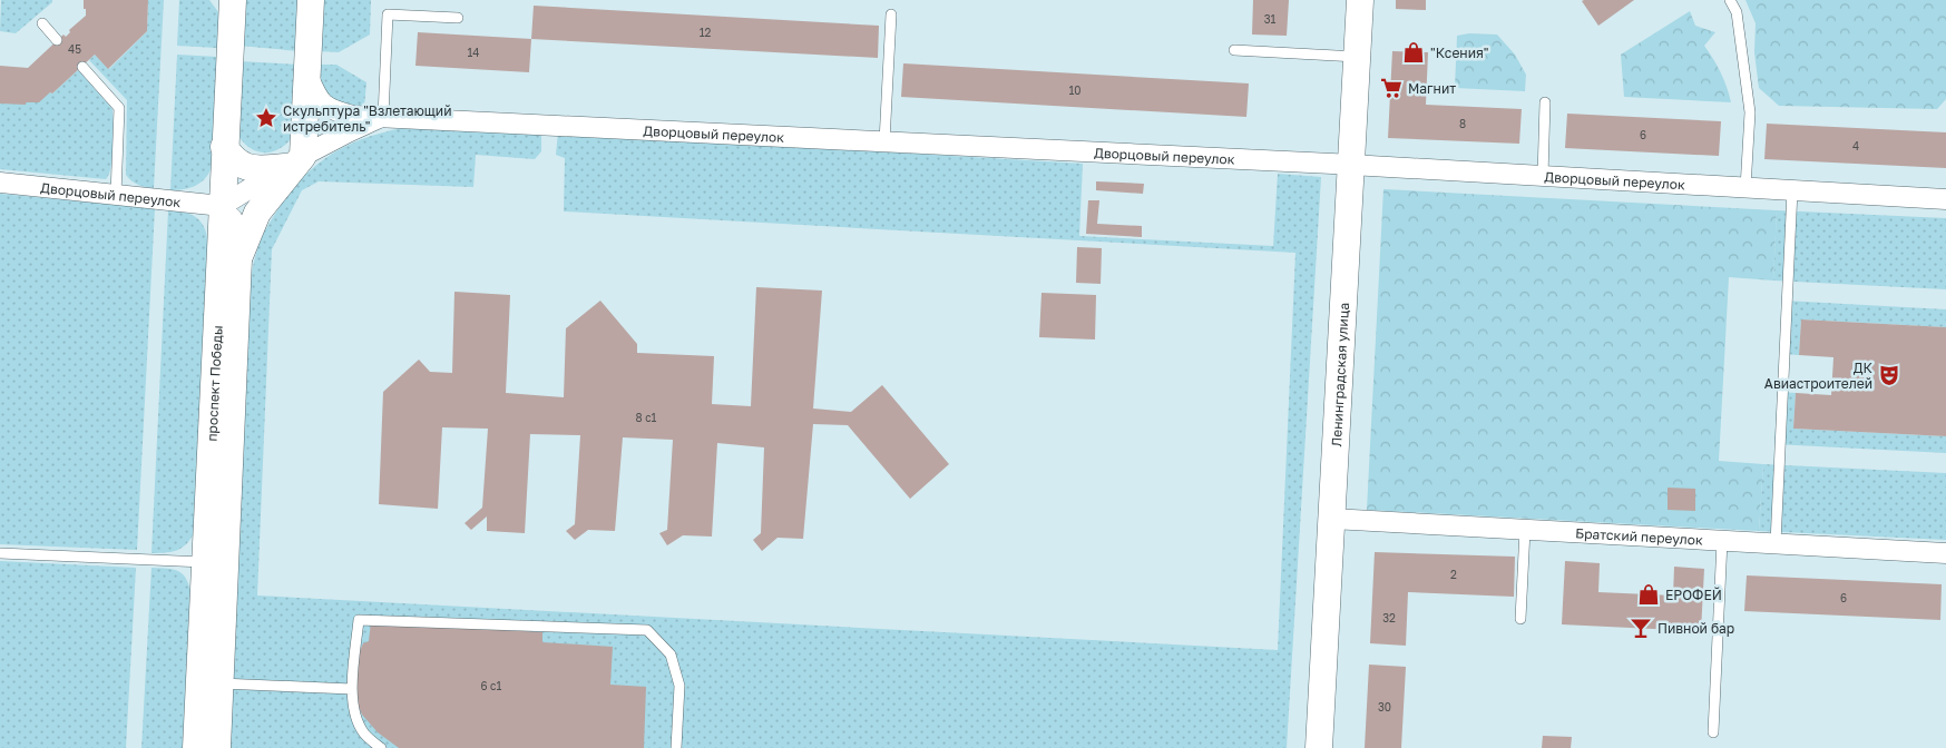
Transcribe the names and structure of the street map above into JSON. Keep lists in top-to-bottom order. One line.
{"streets":{"main road":["Ленинградская улица","проспект Победы"],"street":["Дворцовый переулок","Братский переулок"]},"crossings":[["Дворцовый переулок","Ленинградская улица"],["Дворцовый переулок","проспект Победы"],["Ленинградская улица","Братский переулок"]],"places":{"shop":["\"Ксения\"","ЕРОФЕЙ"],"supermarket":["Магнит"],"place":["Скульптура \"Взлетающий истребитель\""],"theatre":["ДК Авиастроителей"],"bar":["Пивной бар"]},"house_numbers":["31","12","45","14","10","8","6","4","8 с1","2","6","32","6 с1","30"]}
